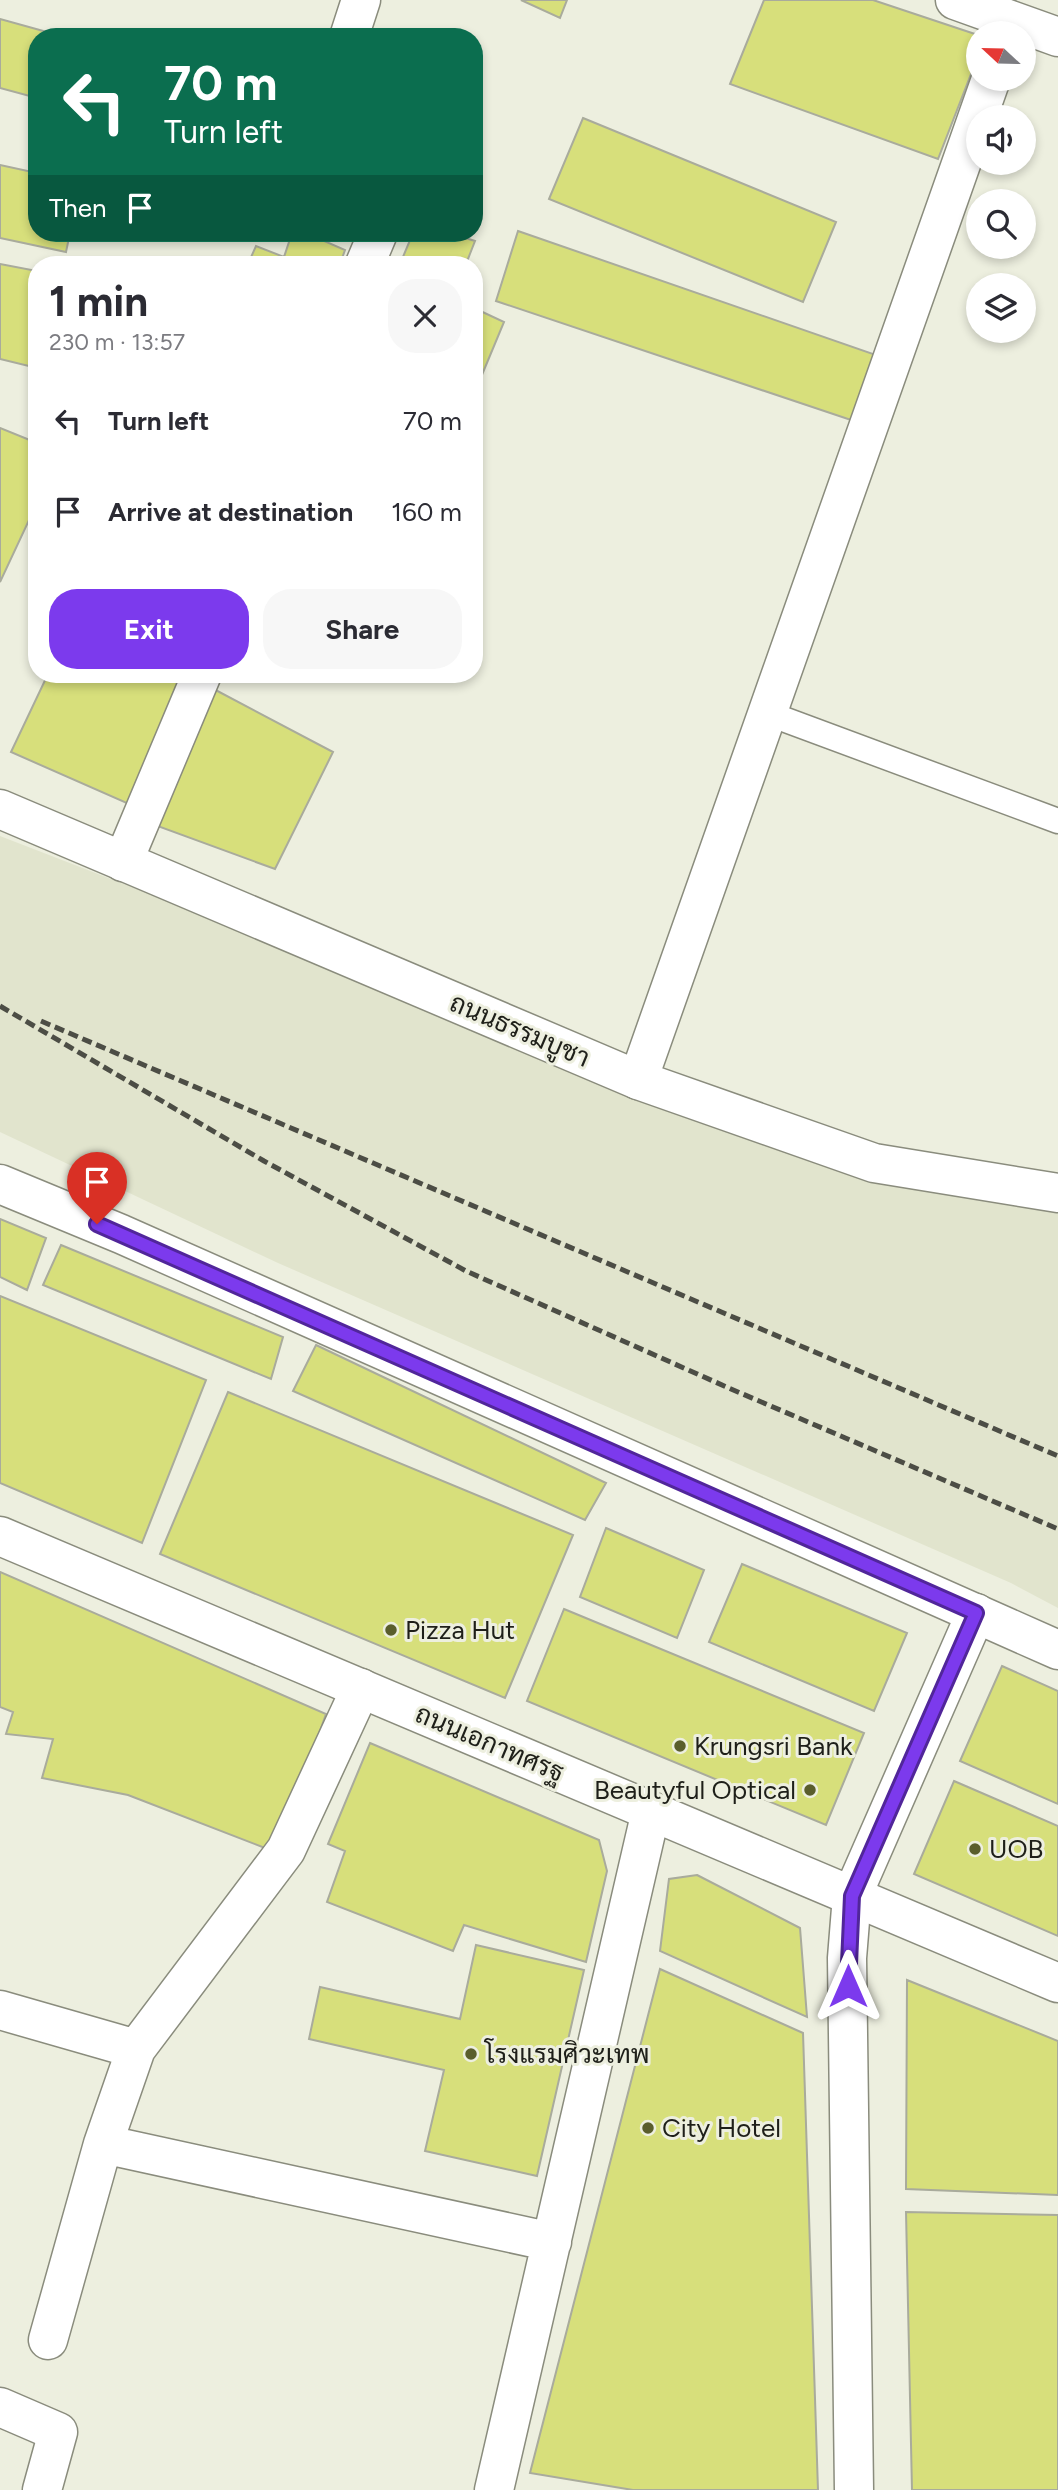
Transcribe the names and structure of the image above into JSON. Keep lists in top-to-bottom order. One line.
{"streets":{"street":["ถนนธรรมบูชา","ถนนเอกาทศรฐ"]},"places":["Pizza Hut","Krungsri Bank","Beautyful Optical","UOB","โรงแรมศิวะเทพ","City Hotel"],"north":"left","page":{"turn":["70 m","Turn left"],"then":"Then","heading":["1 min","230 m · 13:57"],"list":[{"name":"Turn left","value":"70 m"},{"name":"Arrive at destination","value":"160 m"}],"buttons":["Exit","Share"]}}
